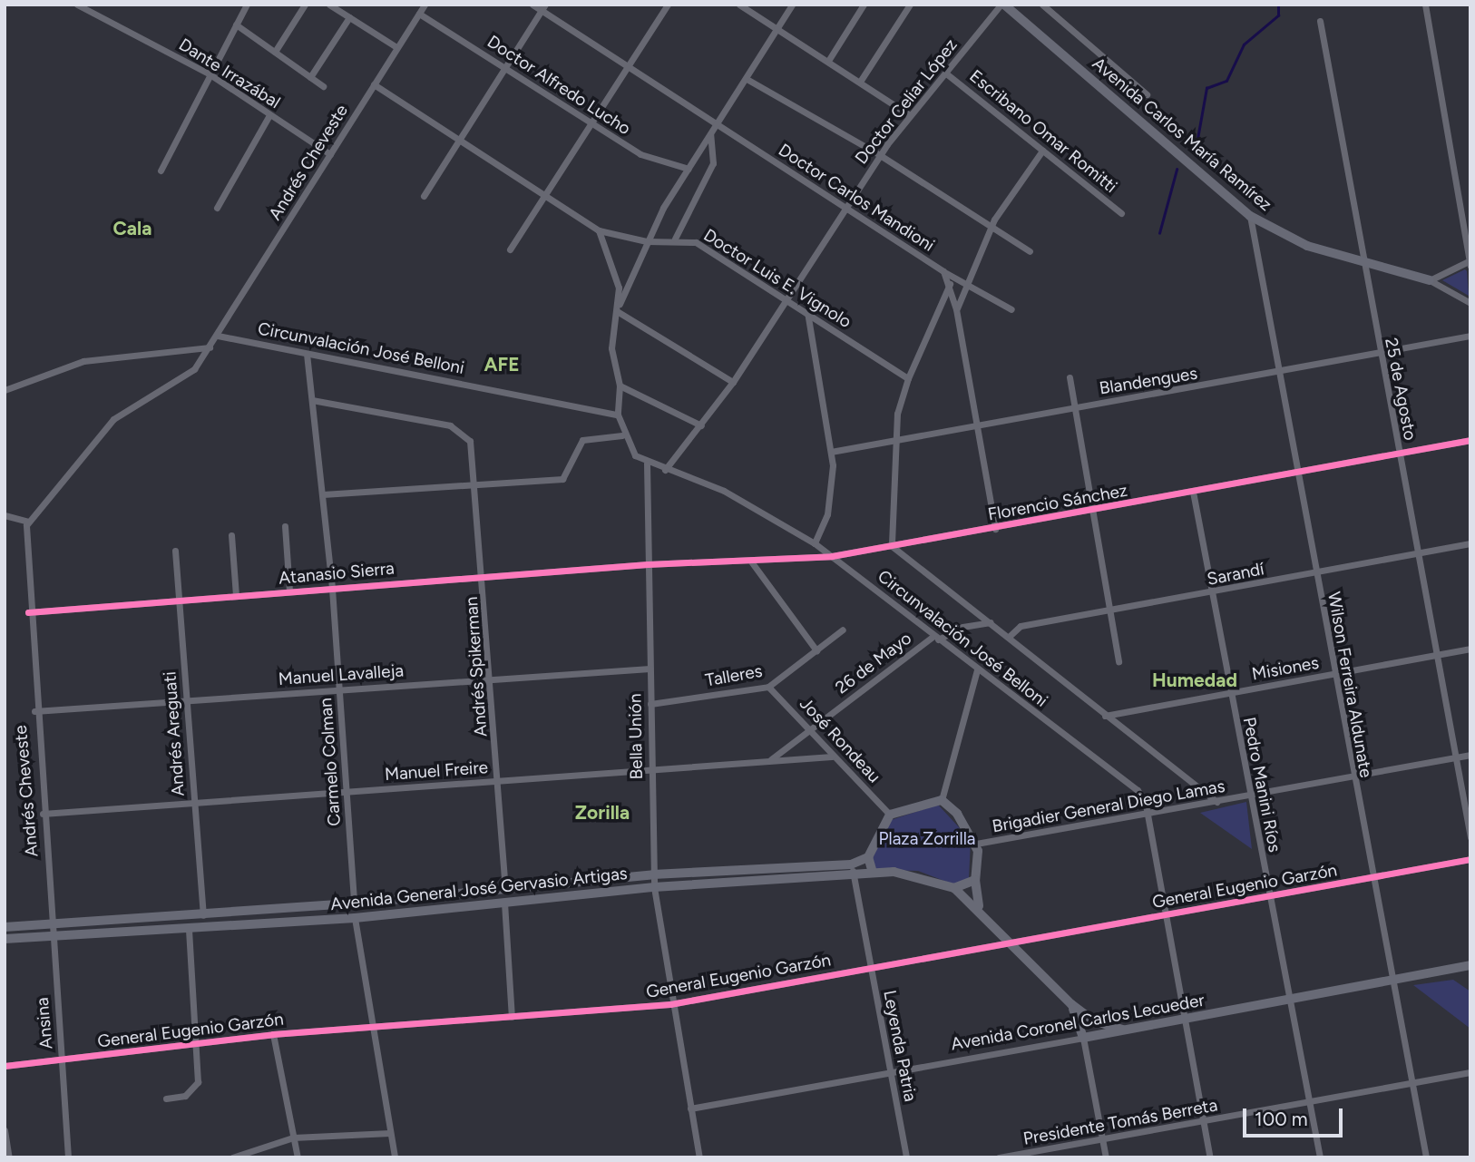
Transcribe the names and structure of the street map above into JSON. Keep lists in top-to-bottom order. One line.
{"streets":{"main road":["Avenida Carlos María Ramírez","Avenida General José Gervasio Artigas","Avenida Coronel Carlos Lecueder"],"street":["Dante Irrazábal","Doctor Alfredo Lucho","Doctor Celiar López","Escribano Omar Romitti","Andrés Cheveste","Doctor Carlos Mandioni","Doctor Luis E. Vignolo","Circunvalación José Belloni","Blandengues","25 de Agosto","Florencio Sánchez","Atanasio Sierra","Sarandí","26 de Mayo","Andrés Spikerman","Misiones","Manuel Lavalleja","Talleres","Wilson Ferreira Aldunate","Andrés Areguati","Bella Unión","José Rondeau","Carmelo Colman","Manuel Freire","Pedro Manini Ríos","Brigadier General Diego Lamas","General Eugenio Garzón","Ansina","Leyenda Patria","Presidente Tomás Berreta"]},"crossings":[["Dante Irrazábal","Andrés Cheveste"],["Doctor Alfredo Lucho","Andrés Cheveste"],["Doctor Celiar López","Escribano Omar Romitti"],["Doctor Celiar López","Avenida Carlos María Ramírez"],["Doctor Celiar López","Doctor Carlos Mandioni"],["Doctor Celiar López","Doctor Luis E. Vignolo"],["Doctor Celiar López","Circunvalación José Belloni"],["Avenida Carlos María Ramírez","25 de Agosto"],["Avenida Carlos María Ramírez","Wilson Ferreira Aldunate"],["Andrés Cheveste","Doctor Luis E. Vignolo"],["Andrés Cheveste","Circunvalación José Belloni"],["Andrés Cheveste","Atanasio Sierra"],["Andrés Cheveste","Manuel Lavalleja"],["Andrés Cheveste","Manuel Freire"],["Andrés Cheveste","Avenida General José Gervasio Artigas"],["Andrés Cheveste","Ansina"],["Doctor Carlos Mandioni","Blandengues"],["Doctor Carlos Mandioni","Florencio Sánchez"],["Circunvalación José Belloni","Florencio Sánchez"],["Circunvalación José Belloni","Sarandí"],["Circunvalación José Belloni","26 de Mayo"],["Circunvalación José Belloni","Misiones"],["Circunvalación José Belloni","Bella Unión"],["Circunvalación José Belloni","Carmelo Colman"],["Circunvalación José Belloni","Brigadier General Diego Lamas"],["Circunvalación José Belloni","General Eugenio Garzón"],["Circunvalación José Belloni","Avenida Coronel Carlos Lecueder"],["Circunvalación José Belloni","Presidente Tomás Berreta"],["Blandengues","25 de Agosto"],["Blandengues","Wilson Ferreira Aldunate"],["25 de Agosto","Florencio Sánchez"],["25 de Agosto","Sarandí"],["25 de Agosto","Misiones"],["25 de Agosto","Brigadier General Diego Lamas"],["Florencio Sánchez","Atanasio Sierra"],["Florencio Sánchez","Wilson Ferreira Aldunate"],["Florencio Sánchez","Bella Unión"],["Florencio Sánchez","Pedro Manini Ríos"],["Atanasio Sierra","Andrés Spikerman"],["Atanasio Sierra","Andrés Areguati"],["Atanasio Sierra","Bella Unión"],["Atanasio Sierra","Carmelo Colman"],["Sarandí","Wilson Ferreira Aldunate"],["Sarandí","Pedro Manini Ríos"],["26 de Mayo","José Rondeau"],["26 de Mayo","Manuel Freire"],["Andrés Spikerman","Manuel Lavalleja"],["Andrés Spikerman","Carmelo Colman"],["Andrés Spikerman","Manuel Freire"],["Andrés Spikerman","Avenida General José Gervasio Artigas"],["Misiones","Wilson Ferreira Aldunate"],["Misiones","Pedro Manini Ríos"],["Manuel Lavalleja","Andrés Areguati"],["Manuel Lavalleja","Bella Unión"],["Manuel Lavalleja","Carmelo Colman"],["Talleres","Bella Unión"],["Talleres","José Rondeau"],["Wilson Ferreira Aldunate","Brigadier General Diego Lamas"],["Wilson Ferreira Aldunate","General Eugenio Garzón"],["Wilson Ferreira Aldunate","Avenida Coronel Carlos Lecueder"],["Wilson Ferreira Aldunate","Presidente Tomás Berreta"],["Andrés Areguati","Manuel Freire"],["Andrés Areguati","Avenida General José Gervasio Artigas"],["Bella Unión","Manuel Freire"],["Bella Unión","General Eugenio Garzón"],["Bella Unión","Avenida General José Gervasio Artigas"],["Bella Unión","Avenida Coronel Carlos Lecueder"],["José Rondeau","Manuel Freire"],["Carmelo Colman","Manuel Freire"],["Carmelo Colman","Avenida General José Gervasio Artigas"],["Pedro Manini Ríos","Brigadier General Diego Lamas"],["Pedro Manini Ríos","General Eugenio Garzón"],["Pedro Manini Ríos","Avenida Coronel Carlos Lecueder"],["Pedro Manini Ríos","Presidente Tomás Berreta"],["General Eugenio Garzón","Ansina"],["General Eugenio Garzón","Leyenda Patria"],["Avenida General José Gervasio Artigas","Ansina"],["Avenida General José Gervasio Artigas","Leyenda Patria"],["Avenida Coronel Carlos Lecueder","Leyenda Patria"]],"districts":["Cala","AFE","Humedad","Zorilla"],"parks":["Plaza Zorrilla"],"scale_bar":"100 m"}
